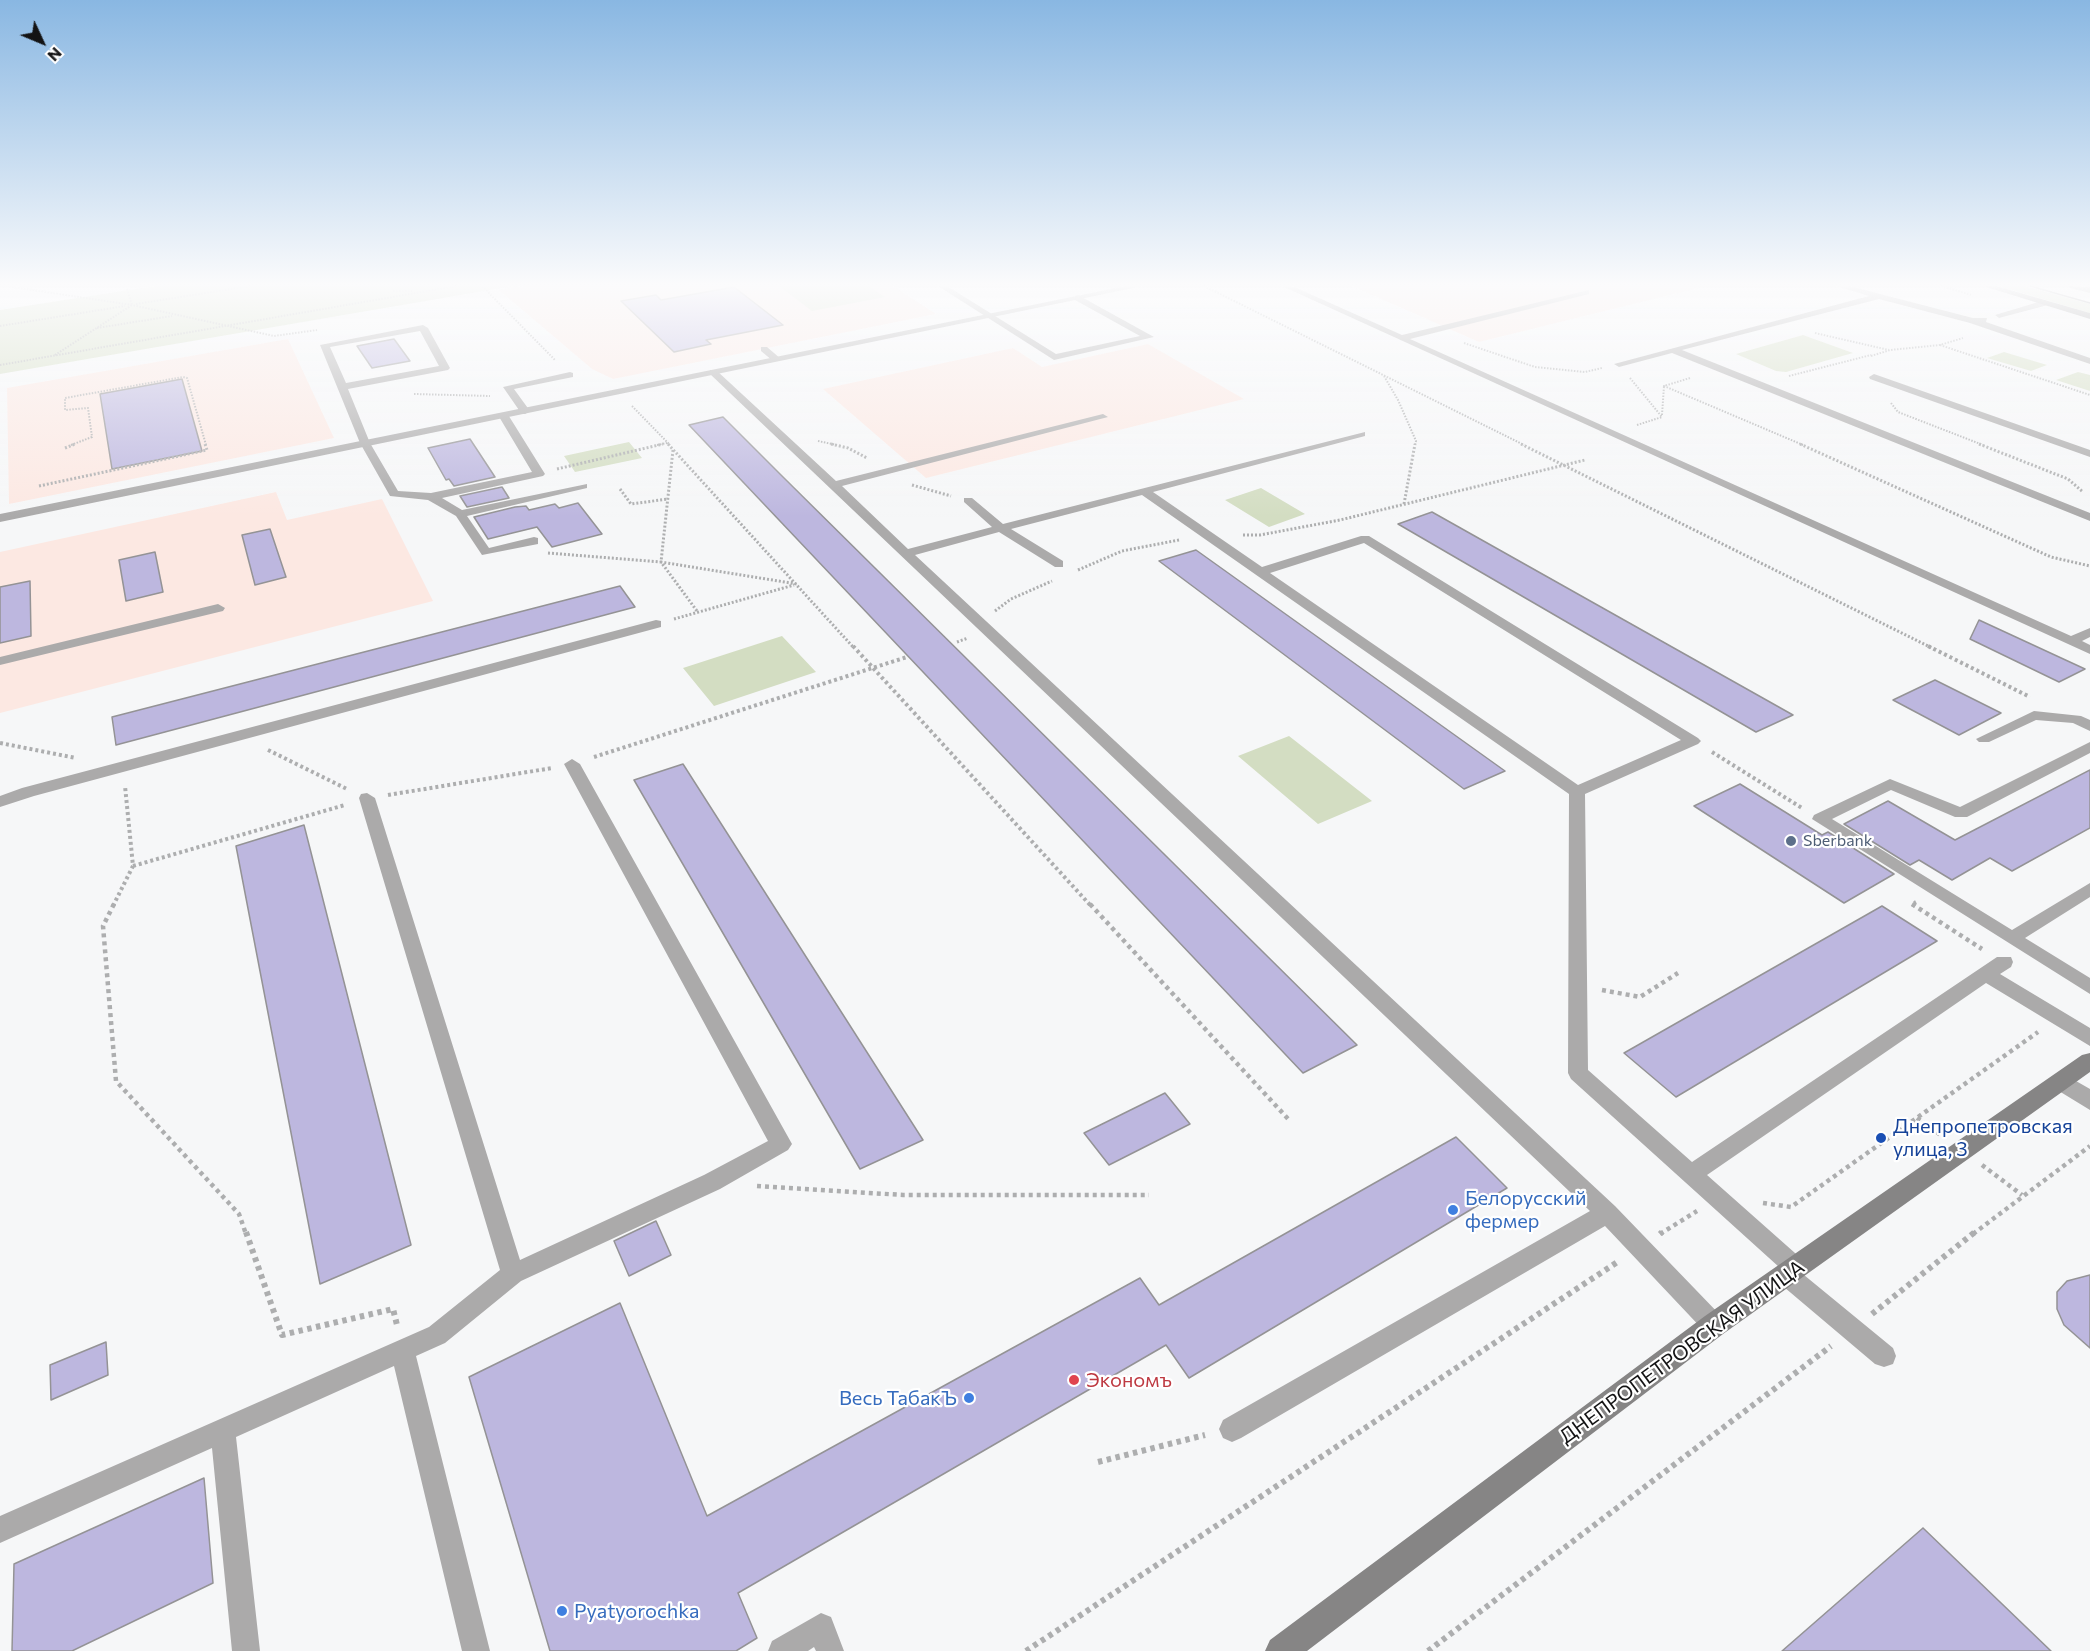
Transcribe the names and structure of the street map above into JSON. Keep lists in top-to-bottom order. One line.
{"streets":{"street":["ДНЕПРОПЕТРОВСКАЯ УЛИЦА"]},"places":["Sberbank","Днепропетровская улица, 3","Белорусский фермер","Экономъ","Весь ТабакЪ","Pyatyorochka"],"north":"bottom right"}
